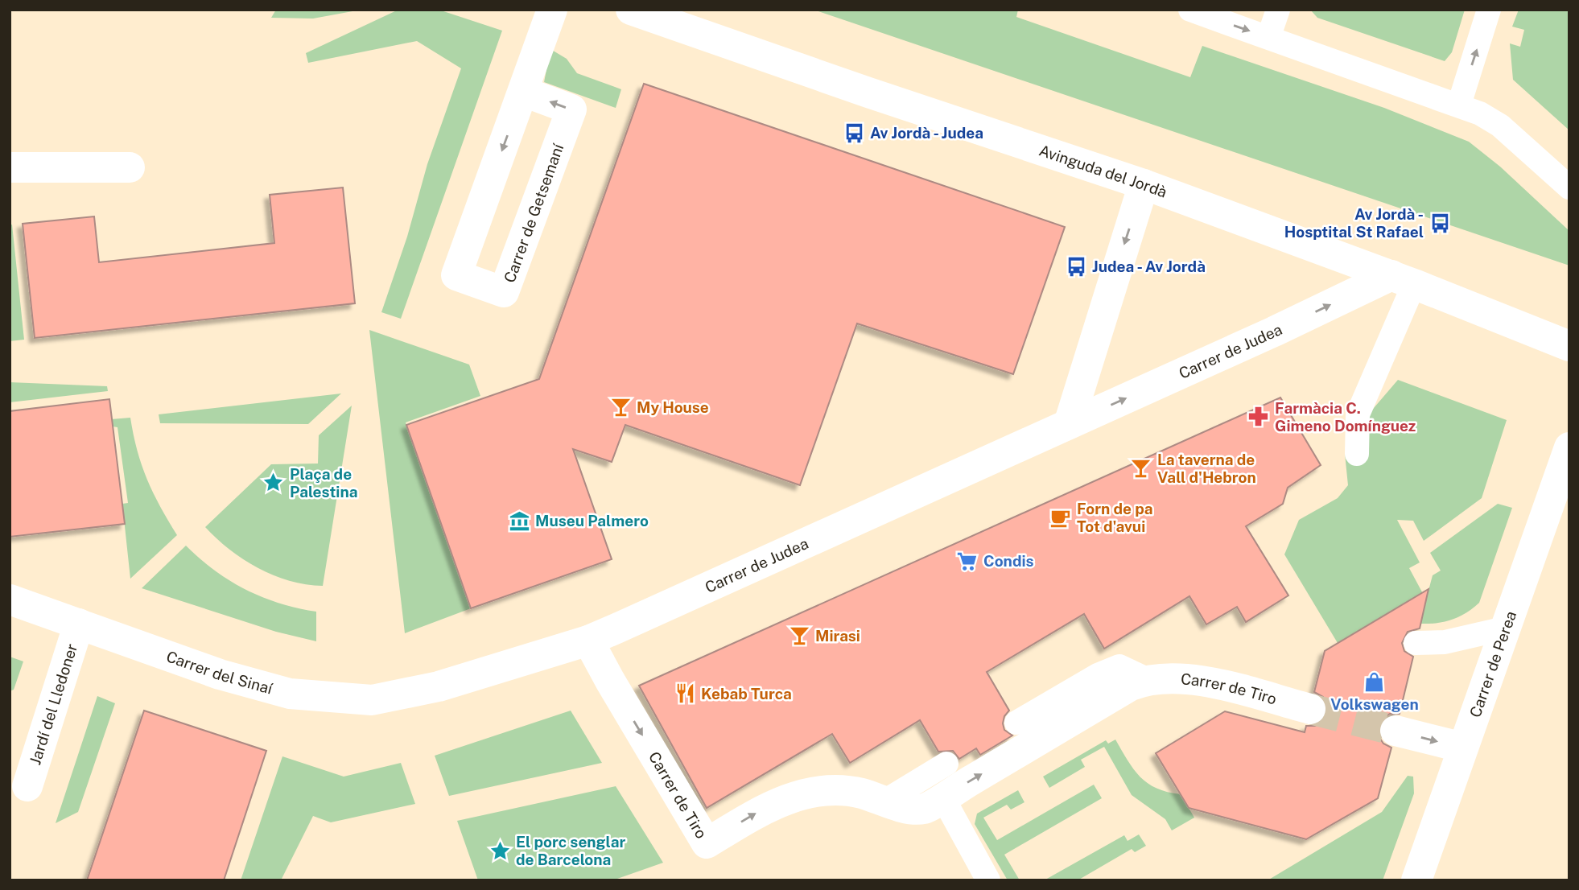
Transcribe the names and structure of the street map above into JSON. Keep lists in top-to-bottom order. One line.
{"streets":{"street":["Avinguda del Jordà","Carrer de Getsemaní","Carrer de Judea","Carrer de Perea","Carrer del Sinaí","Carrer de Tiro","Jardí del Lledoner"]},"crossings":[["Avinguda del Jordà","Carrer de Judea"],["Carrer de Judea","Carrer del Sinaí"],["Carrer de Judea","Carrer de Tiro"],["Carrer del Sinaí","Jardí del Lledoner"]],"places":{"bus stop":["Av Jordà - Judea","Av Jordà - Hosptital St Rafael","Judea - Av Jordà"],"bar":["My House","La taverna de Vall d'Hebron","Mirasi"],"pharmacy":["Farmàcia C. Gimeno Domínguez"],"place":["Plaça de Palestina","El porc senglar de Barcelona"],"cafe":["Forn de pa Tot d'avui"],"museum":["Museu Palmero"],"supermarket":["Condis"],"shop":["Volkswagen"],"restaurant":["Kebab Turca"]}}
